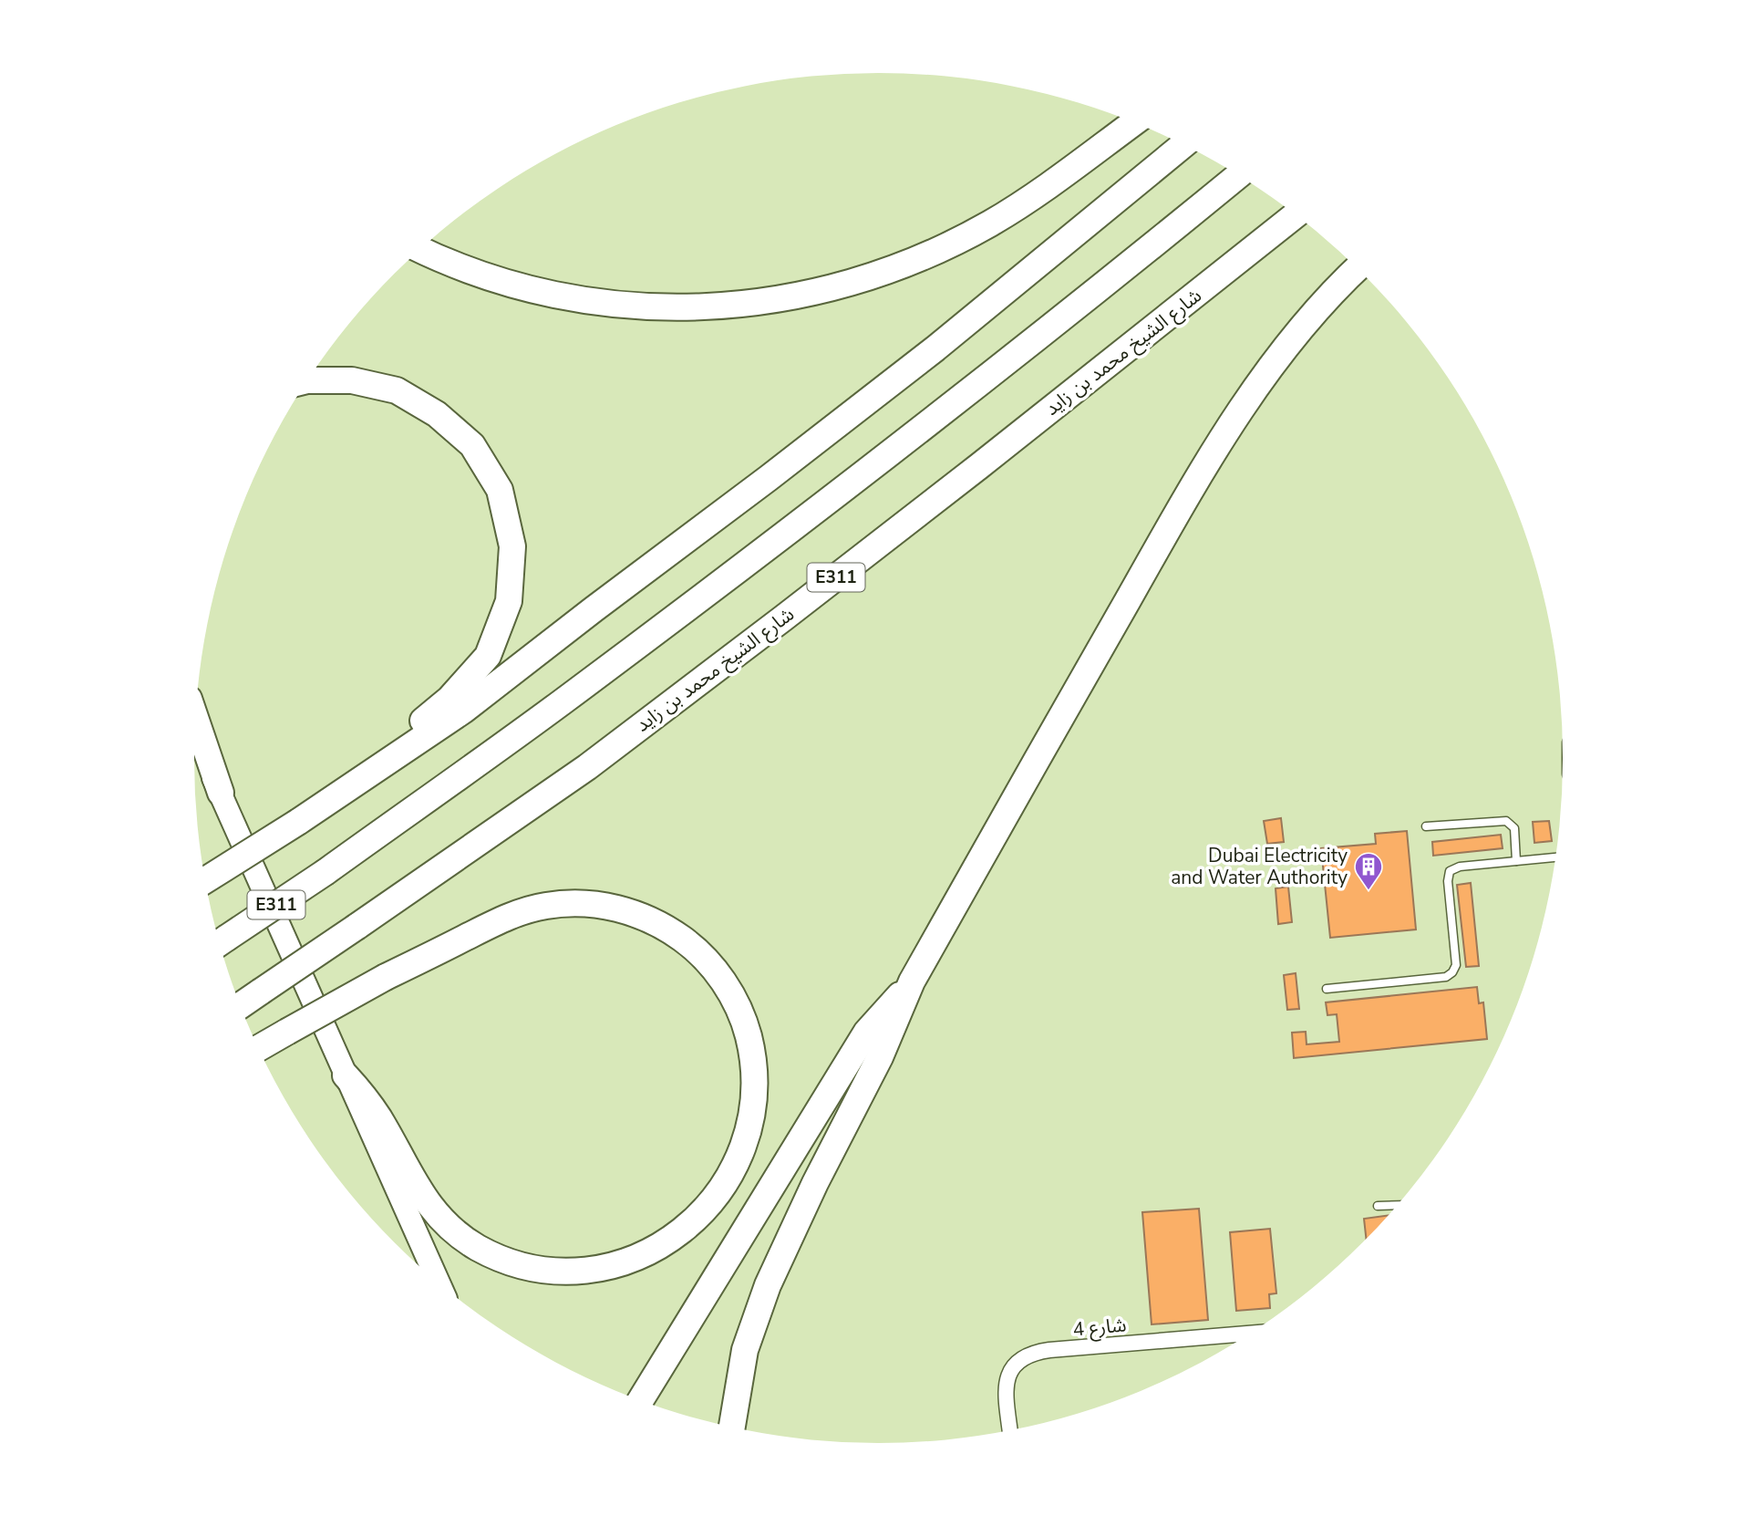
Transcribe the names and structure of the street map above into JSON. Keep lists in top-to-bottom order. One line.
{"streets":{"highway":["شارع الشيخ محمد بن زايد","E311"],"street":["شارع 4"]},"places":{"building":["Dubai Electricity and Water Authority"]}}
